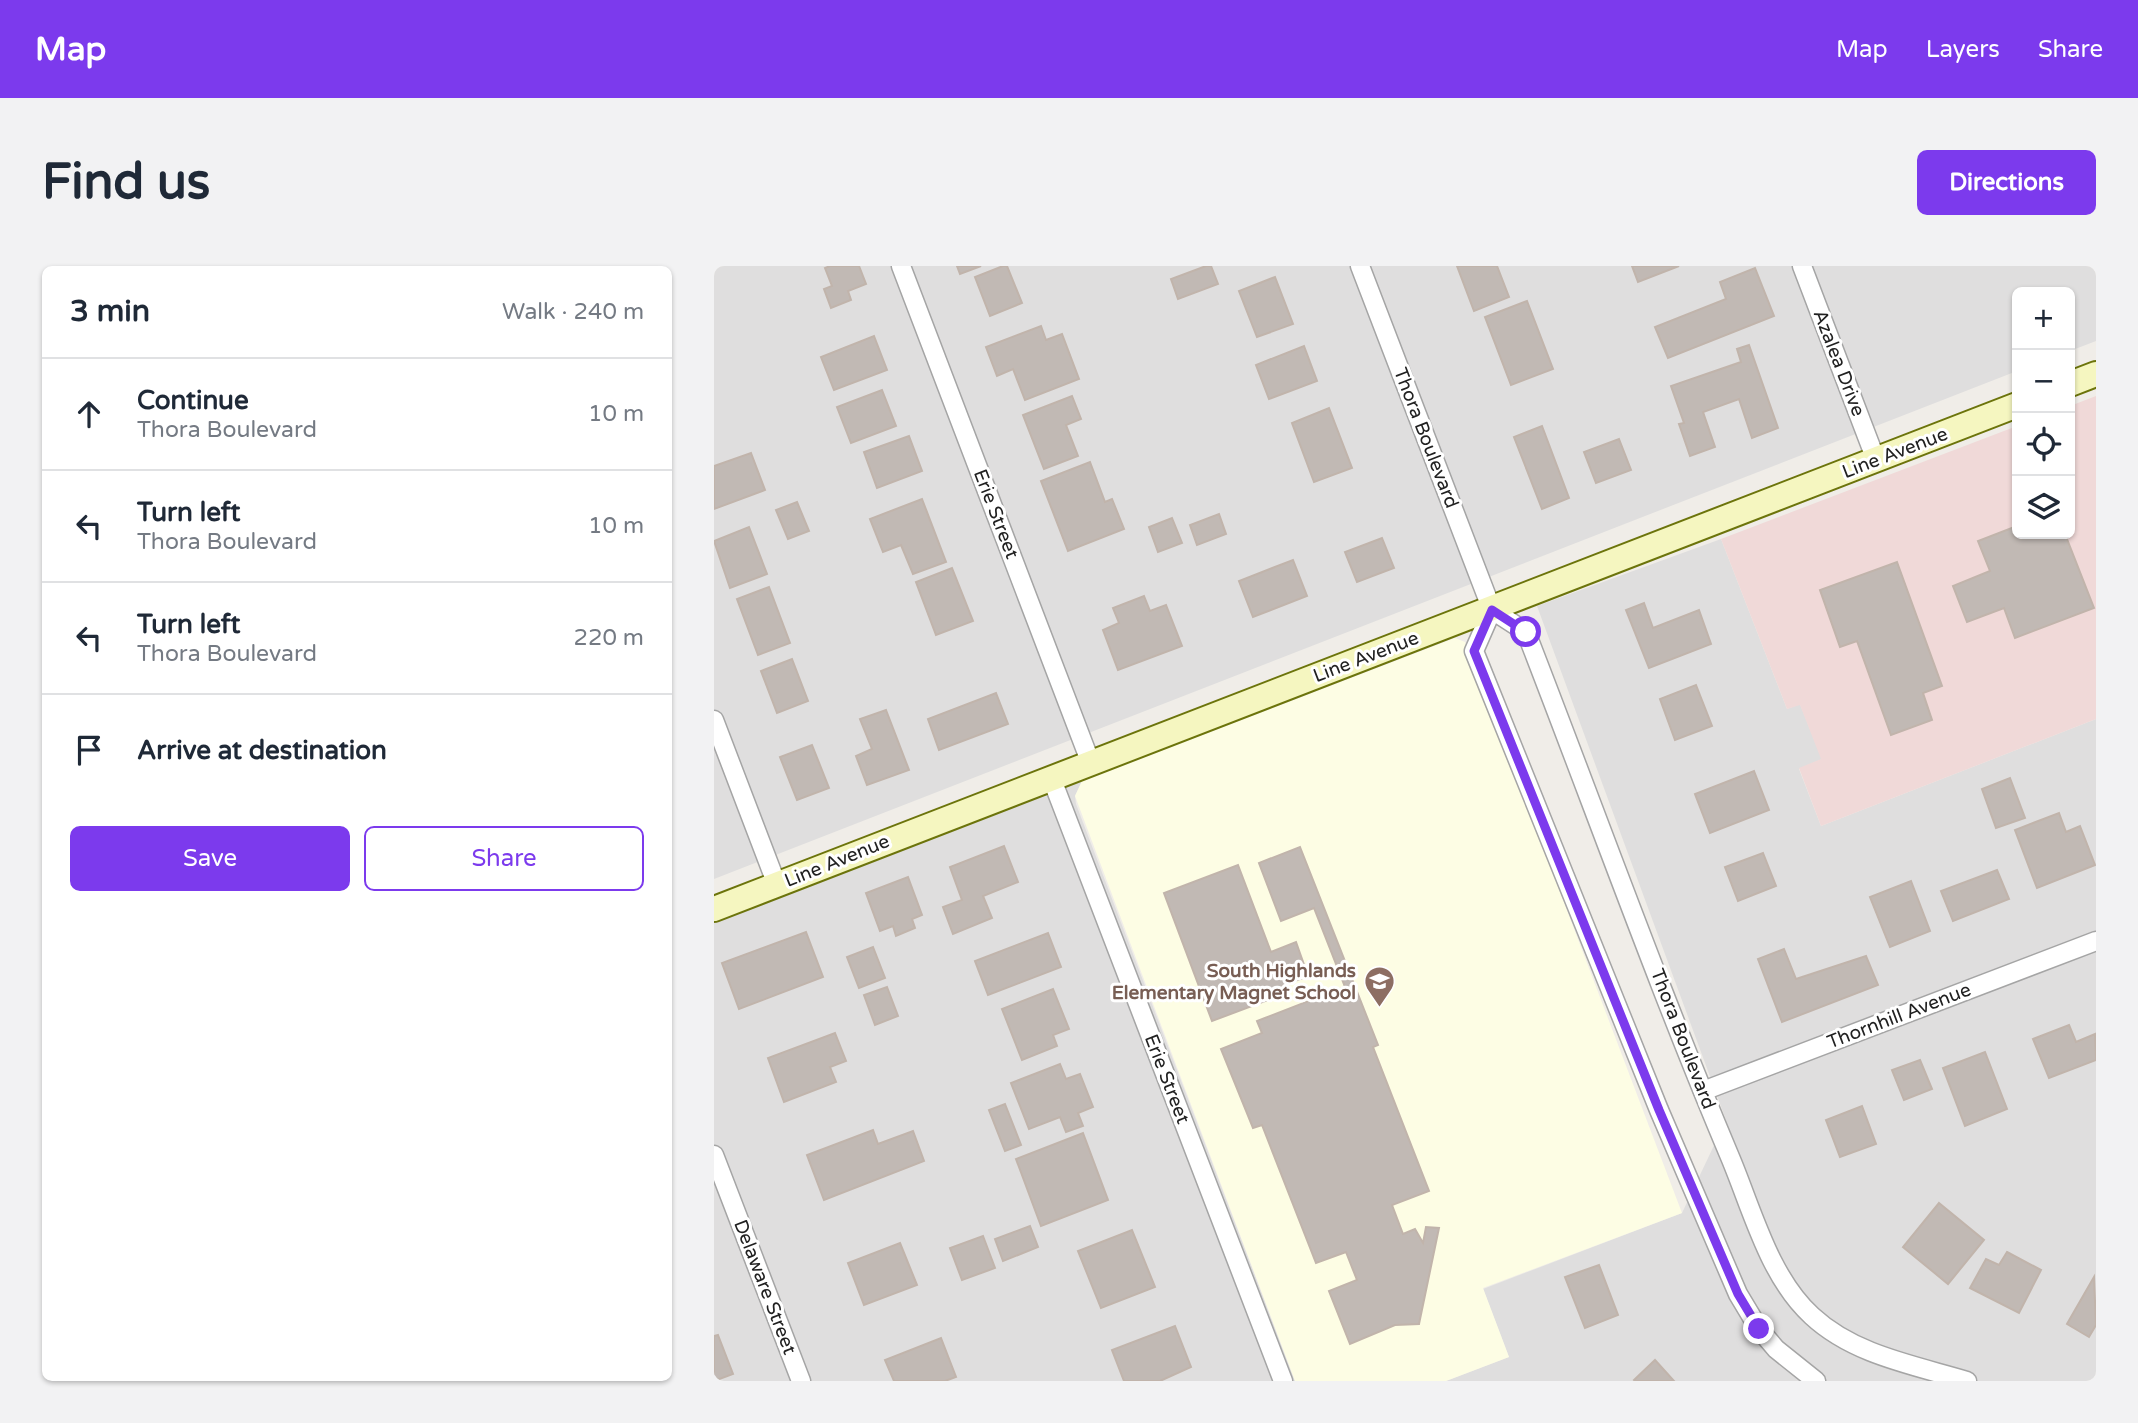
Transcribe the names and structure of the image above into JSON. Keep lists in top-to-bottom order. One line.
{"streets":{"main road":["Line Avenue"],"street":["Azalea Drive","Thora Boulevard","Erie Street","Thornhill Avenue","Delaware Street"]},"crossings":[["Azalea Drive","Line Avenue"],["Thora Boulevard","Line Avenue"],["Thora Boulevard","Thornhill Avenue"],["Line Avenue","Erie Street"]],"places":{"school or university":["South Highlands Elementary Magnet School"]},"page":{"header":"Map","nav":["Map","Layers","Share"],"buttons":["Directions",["Save","Share"]],"title":"Find us","heading":["3 min","Walk · 240 m"],"map_buttons":["+","−"],"list":[["Continue","Thora Boulevard","10 m"],["Turn left","Thora Boulevard","10 m"],["Turn left","Thora Boulevard","220 m"],"Arrive at destination"]}}
